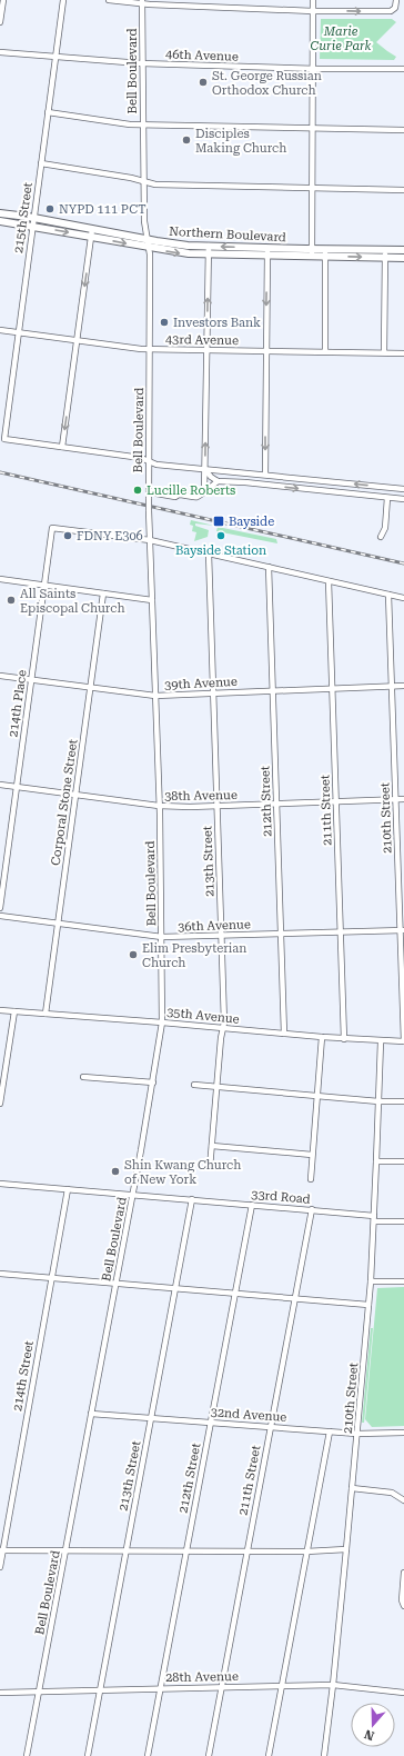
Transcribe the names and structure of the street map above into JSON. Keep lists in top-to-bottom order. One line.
{"streets":{"main road":["Northern Boulevard"],"street":["46th Avenue","Bell Boulevard","215th Street","43rd Avenue","39th Avenue","214th Place","38th Avenue","212th Street","Corporal Stone Street","211th Street","210th Street","213th Street","36th Avenue","35th Avenue","33rd Road","214th Street","32nd Avenue","28th Avenue"]},"crossings":[["46th Avenue","Bell Boulevard"],["46th Avenue","215th Street"],["Bell Boulevard","Northern Boulevard"],["Bell Boulevard","43rd Avenue"],["Bell Boulevard","39th Avenue"],["Bell Boulevard","214th Place"],["Bell Boulevard","38th Avenue"],["Bell Boulevard","36th Avenue"],["Bell Boulevard","35th Avenue"],["Bell Boulevard","33rd Road"],["Bell Boulevard","32nd Avenue"],["Bell Boulevard","28th Avenue"],["215th Street","Northern Boulevard"],["215th Street","43rd Avenue"],["39th Avenue","214th Place"],["39th Avenue","212th Street"],["39th Avenue","Corporal Stone Street"],["39th Avenue","211th Street"],["39th Avenue","210th Street"],["39th Avenue","213th Street"],["214th Place","38th Avenue"],["38th Avenue","212th Street"],["38th Avenue","Corporal Stone Street"],["38th Avenue","211th Street"],["38th Avenue","210th Street"],["38th Avenue","213th Street"],["212th Street","36th Avenue"],["212th Street","35th Avenue"],["212th Street","33rd Road"],["212th Street","32nd Avenue"],["212th Street","28th Avenue"],["Corporal Stone Street","36th Avenue"],["Corporal Stone Street","35th Avenue"],["211th Street","36th Avenue"],["211th Street","35th Avenue"],["211th Street","33rd Road"],["211th Street","32nd Avenue"],["211th Street","28th Avenue"],["210th Street","36th Avenue"],["210th Street","35th Avenue"],["210th Street","33rd Road"],["210th Street","32nd Avenue"],["210th Street","28th Avenue"],["213th Street","36th Avenue"],["213th Street","35th Avenue"],["213th Street","33rd Road"],["213th Street","32nd Avenue"],["213th Street","28th Avenue"],["33rd Road","214th Street"]],"parks":["Marie Curie Park"],"places":{"other":["St. George Russian Orthodox Church","Disciples Making Church","NYPD 111 PCT","Investors Bank","Lucille Roberts","FDNY E306","Bayside Station","All Saints Episcopal Church","Elim Presbyterian Church","Shin Kwang Church of New York"],"transit":["Bayside"]},"north":"bottom"}
